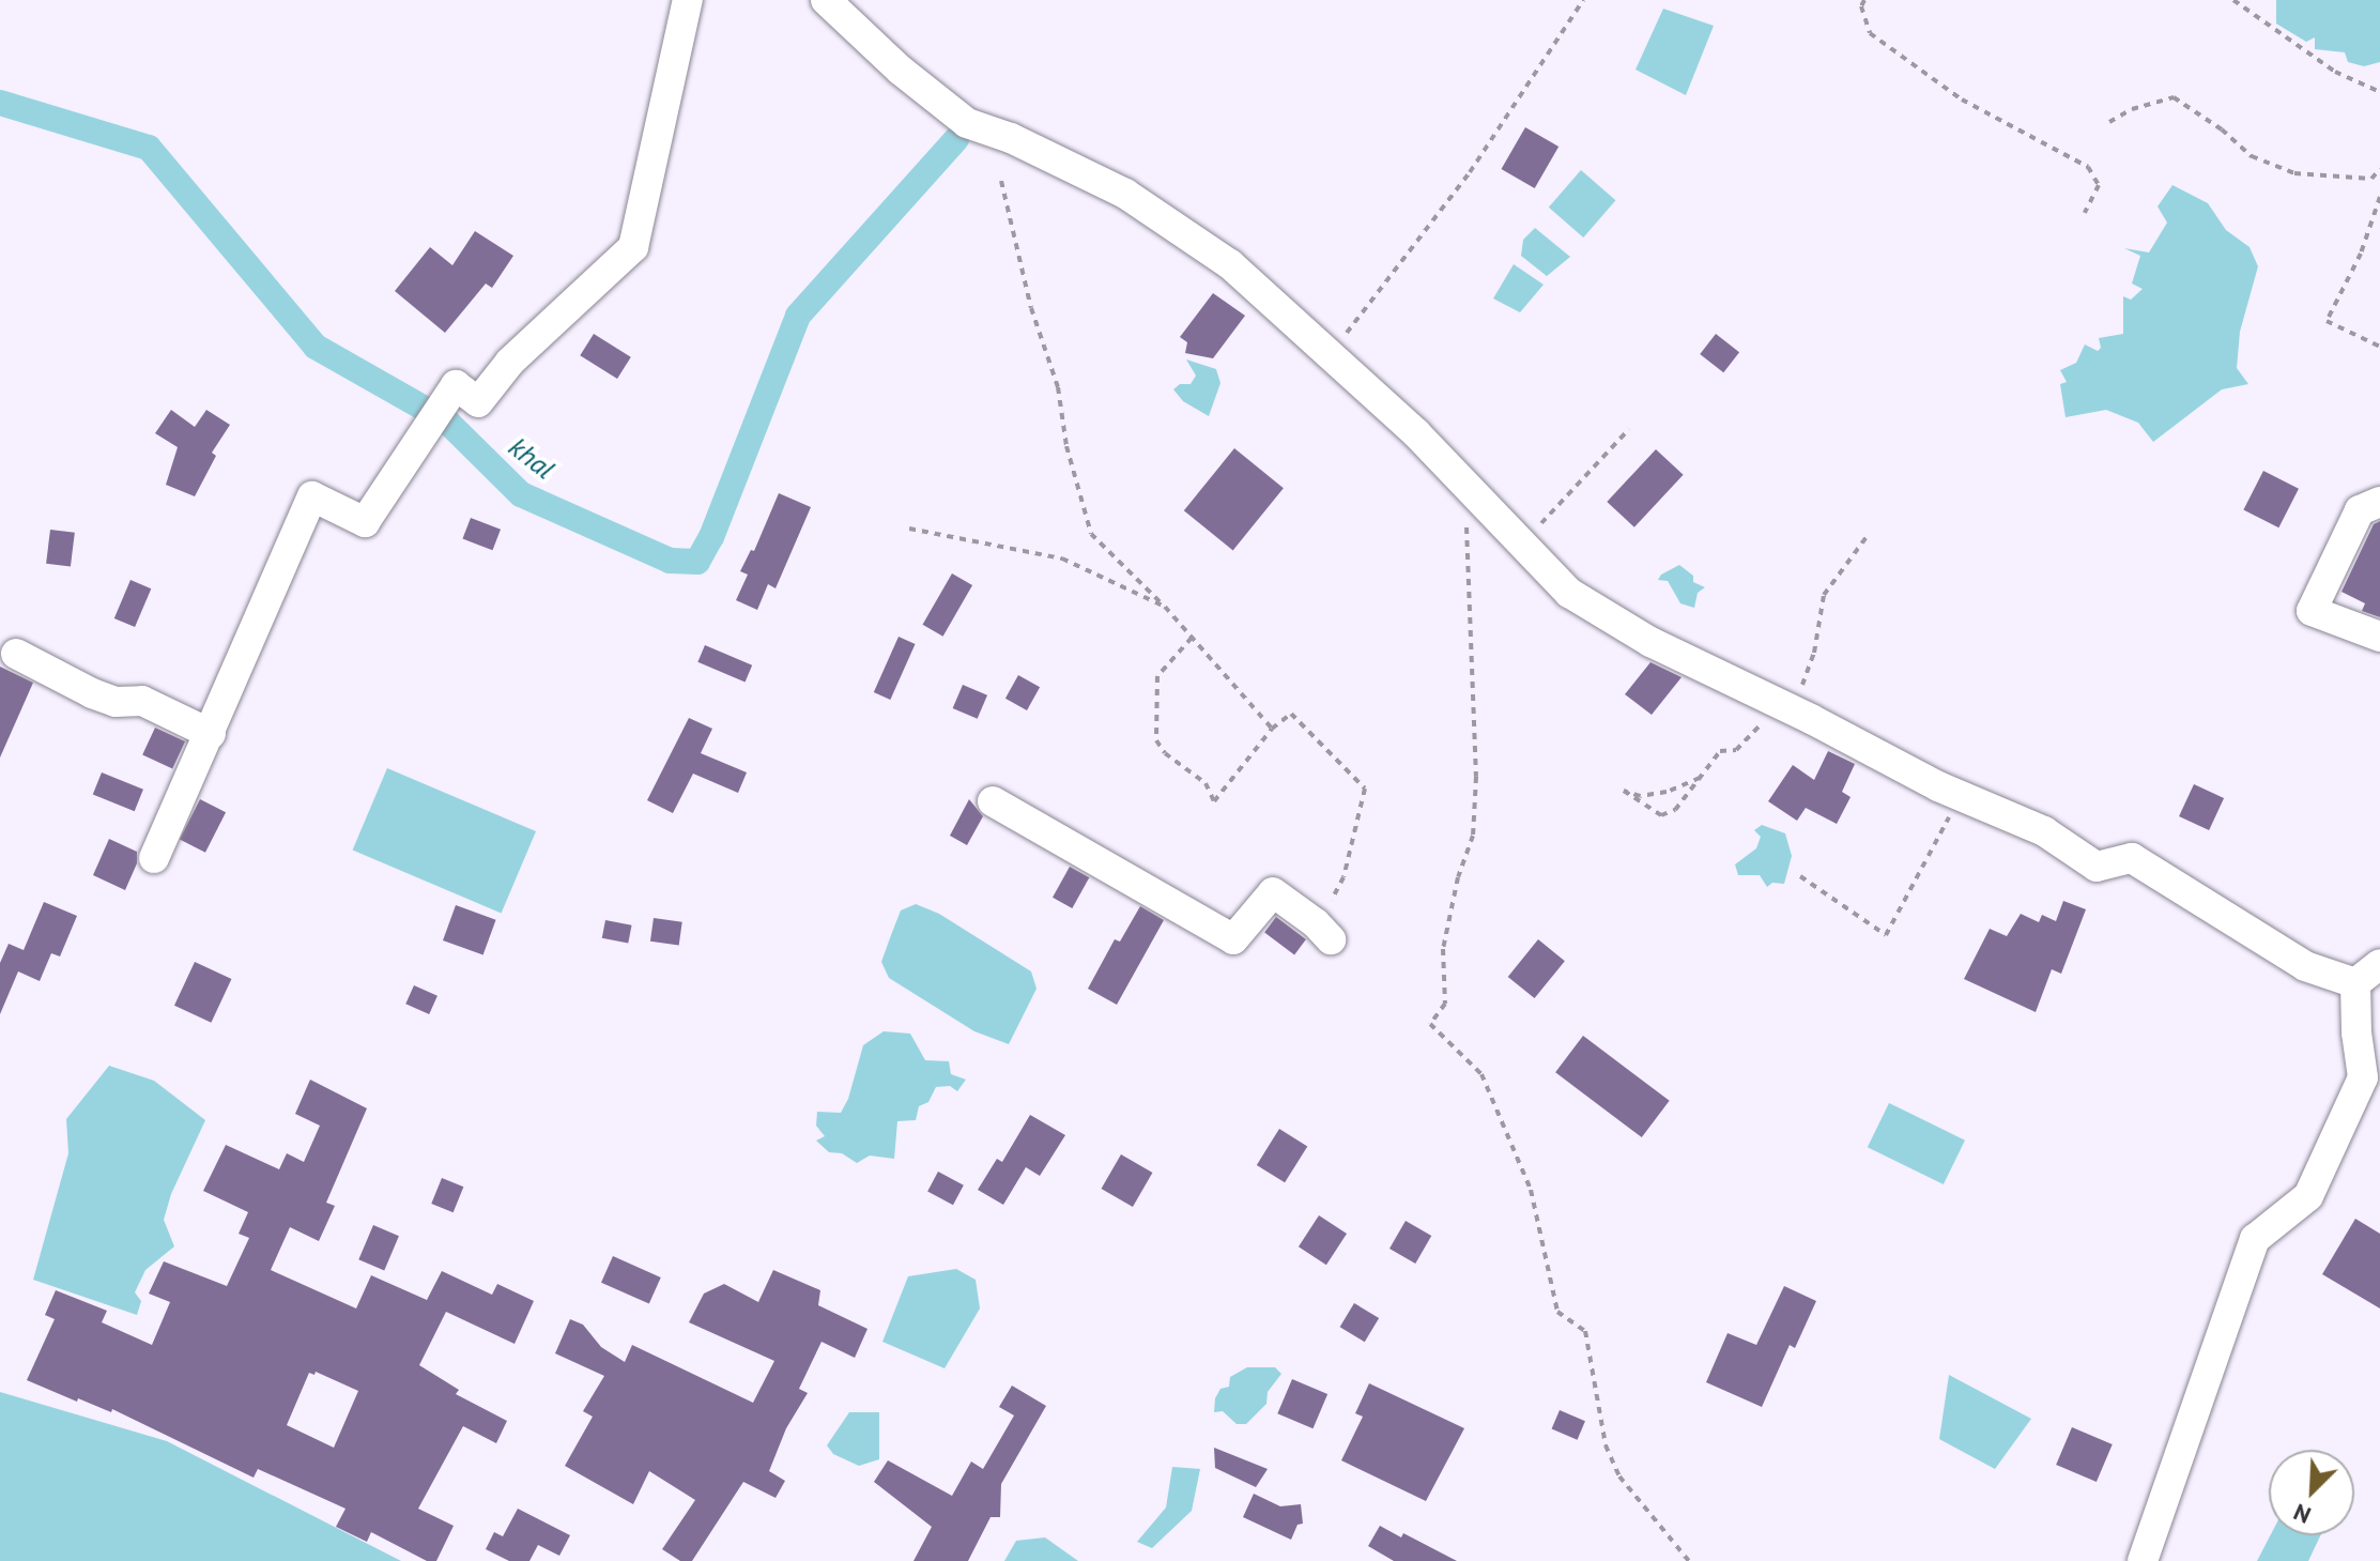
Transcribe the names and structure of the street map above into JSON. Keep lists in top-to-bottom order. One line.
{"water":["khal"],"north":"bottom left"}
